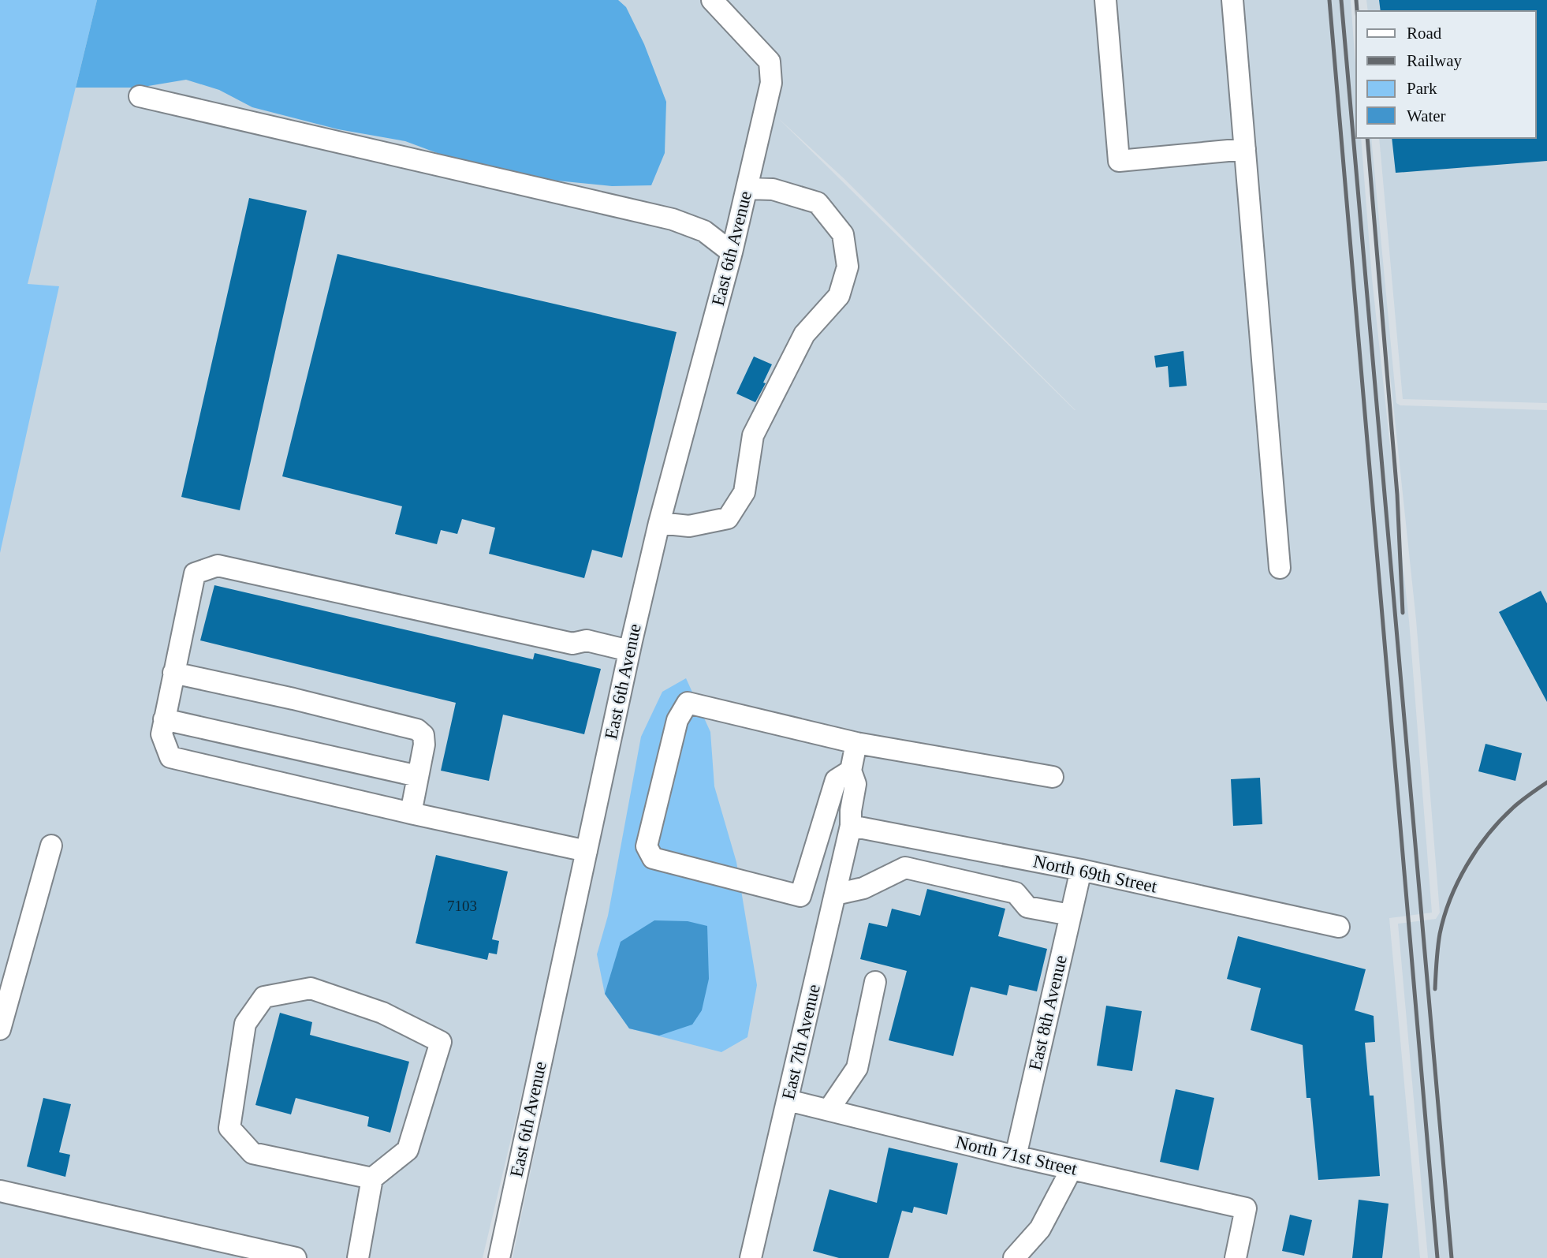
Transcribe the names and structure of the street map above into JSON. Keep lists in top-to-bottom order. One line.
{"streets":{"street":["East 6th Avenue","North 69th Street","East 8th Avenue","East 7th Avenue","North 71st Street"]},"crossings":[["North 69th Street","East 8th Avenue"],["North 69th Street","East 7th Avenue"],["East 8th Avenue","North 71st Street"],["East 7th Avenue","North 71st Street"]],"house_numbers":["7103"],"legend":["Road","Railway","Park","Water"]}
